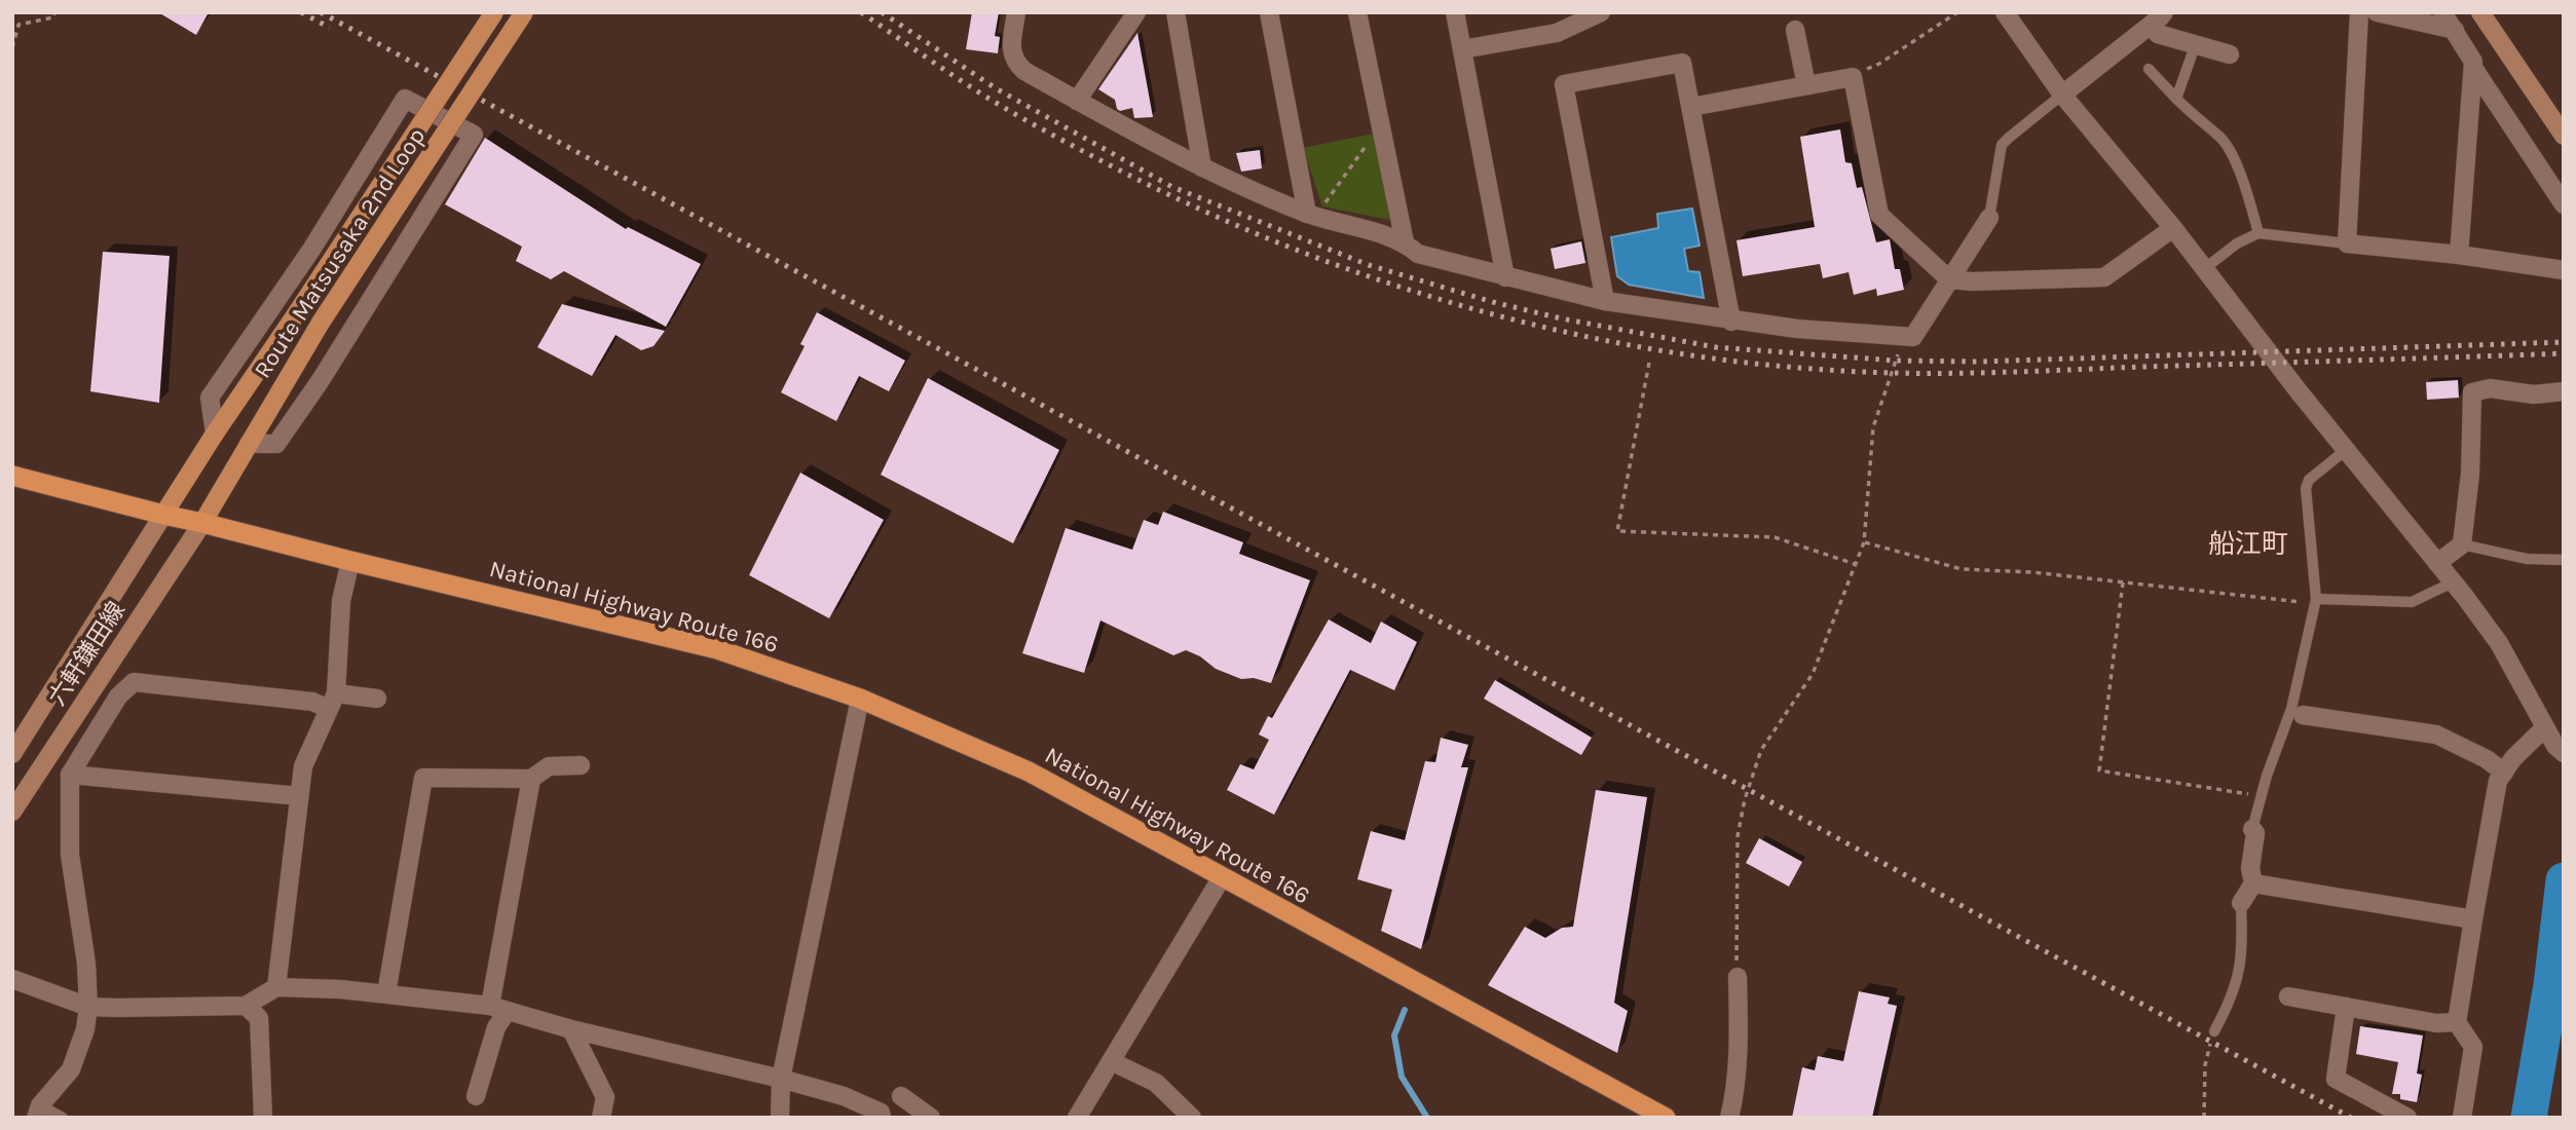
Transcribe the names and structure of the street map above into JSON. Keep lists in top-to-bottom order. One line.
{"streets":{"highway":["National Highway Route 166"],"main road":["Route Matsusaka 2nd Loop","六軒鎌田線"]},"crossings":[["Route Matsusaka 2nd Loop","National Highway Route 166"],["Route Matsusaka 2nd Loop","六軒鎌田線"],["National Highway Route 166","六軒鎌田線"]],"districts":["船江町"]}
